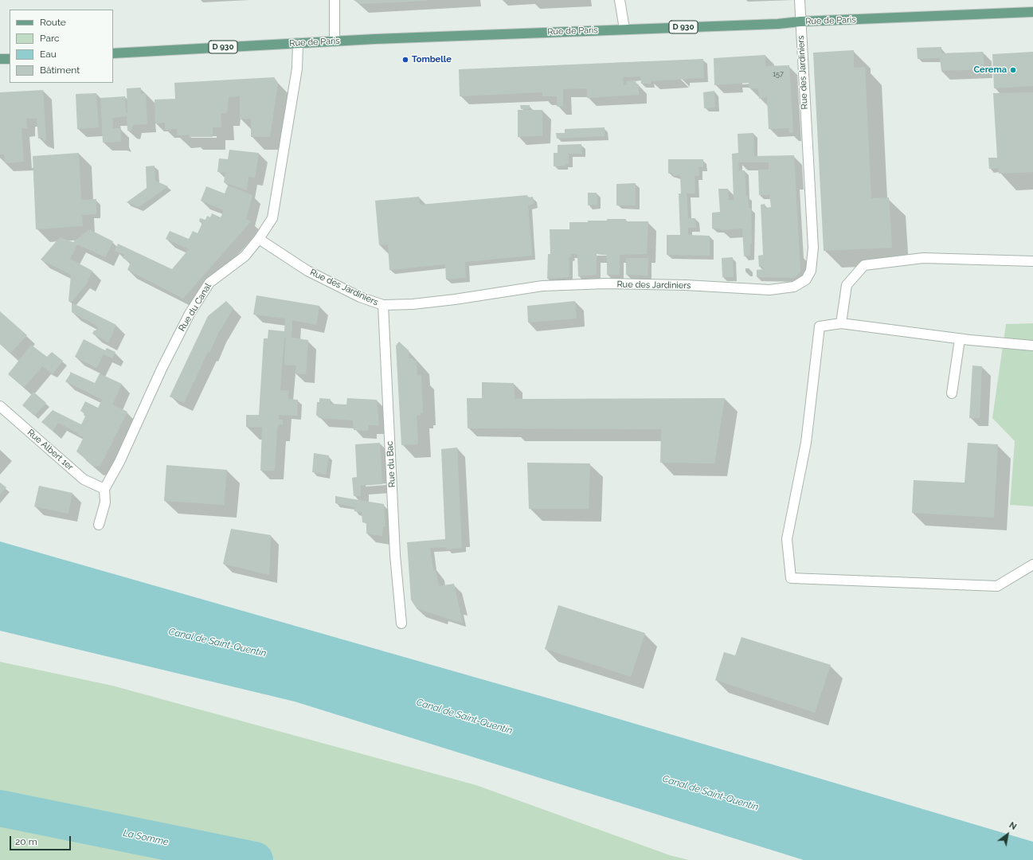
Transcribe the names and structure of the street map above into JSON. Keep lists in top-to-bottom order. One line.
{"streets":{"main road":["Rue de Paris","D 930"],"street":["Rue des Jardiniers","Rue du Canal","Rue Albert 1er","Rue du Bac"]},"crossings":[["Rue de Paris","Rue des Jardiniers"],["Rue de Paris","Rue du Canal"],["Rue des Jardiniers","Rue du Canal"],["Rue des Jardiniers","Rue du Bac"],["Rue du Canal","Rue Albert 1er"]],"water":["Canal de Saint-Quentin","La Somme"],"places":["Tombelle","Cerema"],"house_numbers":["157"],"legend":["Route","Parc","Eau","Bâtiment"],"scale_bar":"20 m","north":"top right"}
